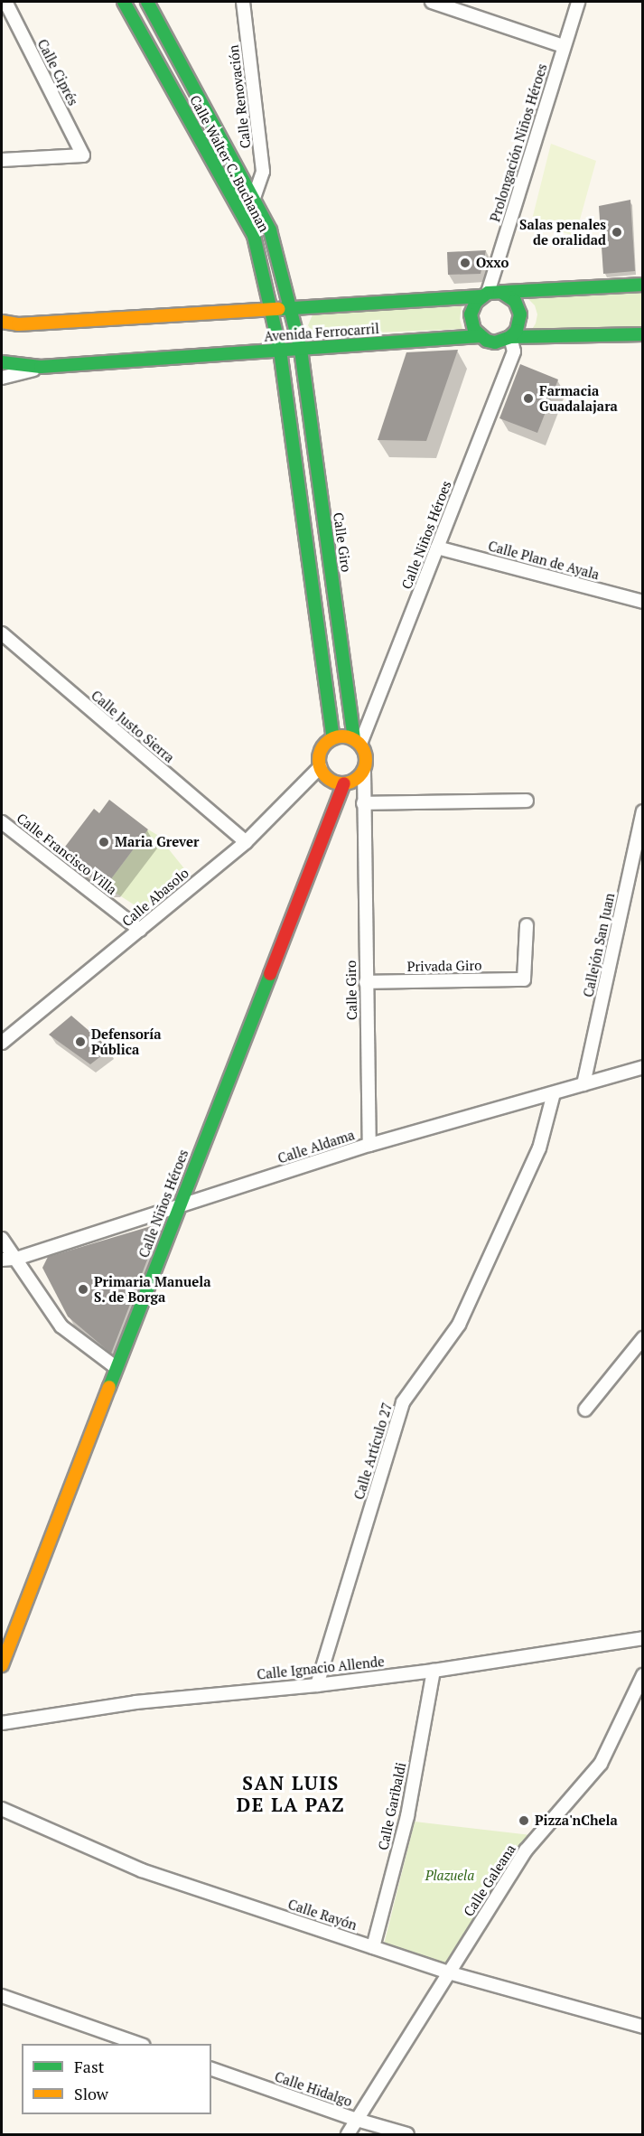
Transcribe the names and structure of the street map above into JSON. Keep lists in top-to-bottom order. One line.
{"streets":{"street":["Calle Ciprés","Calle Renovación","Prolongación Niños Héroes","Calle Walter C. Buchanan","Avenida Ferrocarril","Calle Niños Héroes","Calle Giro","Calle Plan de Ayala","Calle Justo Sierra","Calle Francisco Villa","Calle Abasolo","Callejón San Juan","Privada Giro","Calle Aldama","Calle Artículo 27","Calle Ignacio Allende","Calle Garibaldi","Calle Galeana","Calle Rayón","Calle Hidalgo"]},"crossings":[["Calle Renovación","Calle Walter C. Buchanan"],["Prolongación Niños Héroes","Avenida Ferrocarril"],["Prolongación Niños Héroes","Calle Niños Héroes"],["Calle Walter C. Buchanan","Avenida Ferrocarril"],["Calle Walter C. Buchanan","Calle Giro"],["Avenida Ferrocarril","Calle Niños Héroes"],["Avenida Ferrocarril","Calle Giro"],["Calle Niños Héroes","Calle Giro"],["Calle Niños Héroes","Calle Plan de Ayala"],["Calle Niños Héroes","Calle Abasolo"],["Calle Niños Héroes","Calle Aldama"],["Calle Giro","Calle Abasolo"],["Calle Giro","Privada Giro"],["Calle Giro","Calle Aldama"],["Calle Justo Sierra","Calle Abasolo"],["Calle Francisco Villa","Calle Abasolo"],["Callejón San Juan","Calle Aldama"],["Calle Aldama","Calle Artículo 27"],["Calle Artículo 27","Calle Ignacio Allende"],["Calle Ignacio Allende","Calle Garibaldi"],["Calle Garibaldi","Calle Rayón"],["Calle Galeana","Calle Rayón"],["Calle Galeana","Calle Hidalgo"]],"districts":["SAN LUIS DE LA PAZ"],"parks":["Plazuela"],"places":["Salas penales de oralidad","Oxxo","Farmacia Guadalajara","Maria Grever","Defensoría Pública","Primaria Manuela S. de Borga","Pizza'nChela"],"legend":["Fast","Slow"]}
